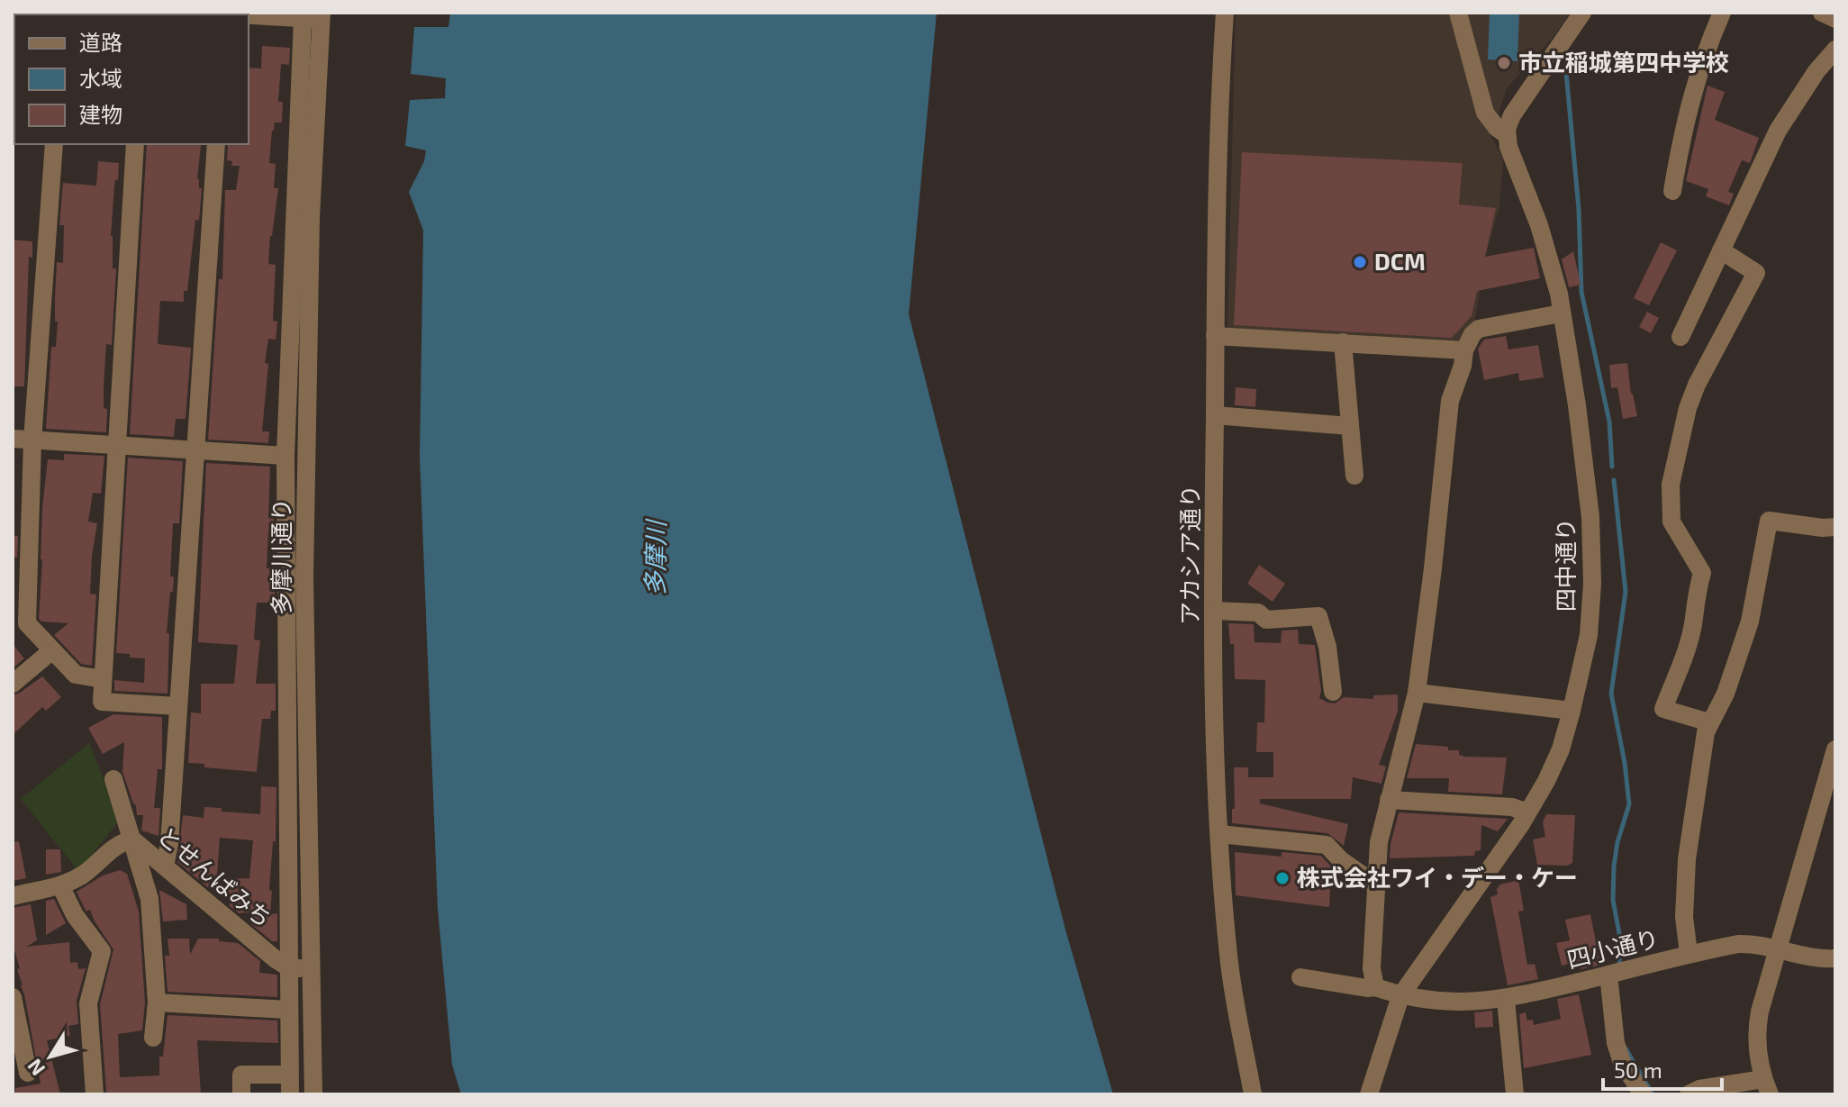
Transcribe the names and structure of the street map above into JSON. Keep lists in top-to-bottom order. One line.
{"streets":{"street":["アカシア通り","多摩川通り","四中通り","とせんばみち","四小通り"]},"crossings":[["四中通り","四小通り"]],"water":["多摩川"],"places":["市立稲城第四中学校","DCM","株式会社ワイ・デー・ケー"],"legend":["道路","水域","建物"],"scale_bar":"50 m","north":"bottom left"}
